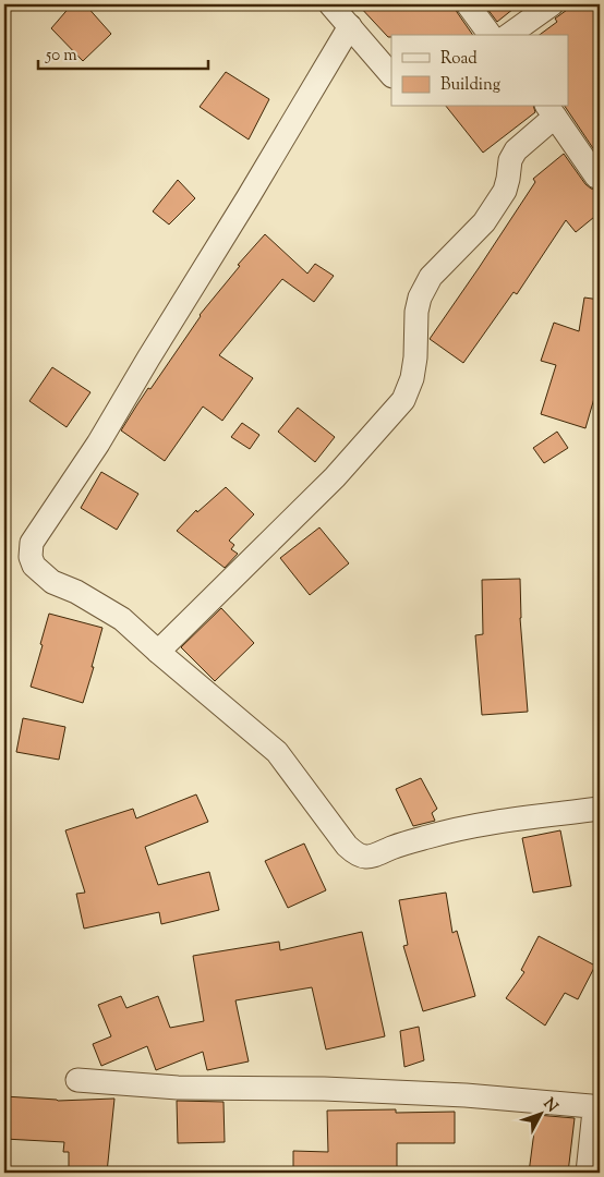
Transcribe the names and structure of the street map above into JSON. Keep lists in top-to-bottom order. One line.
{"legend":["Road","Building"],"scale_bar":"50 m","north":"top right"}
